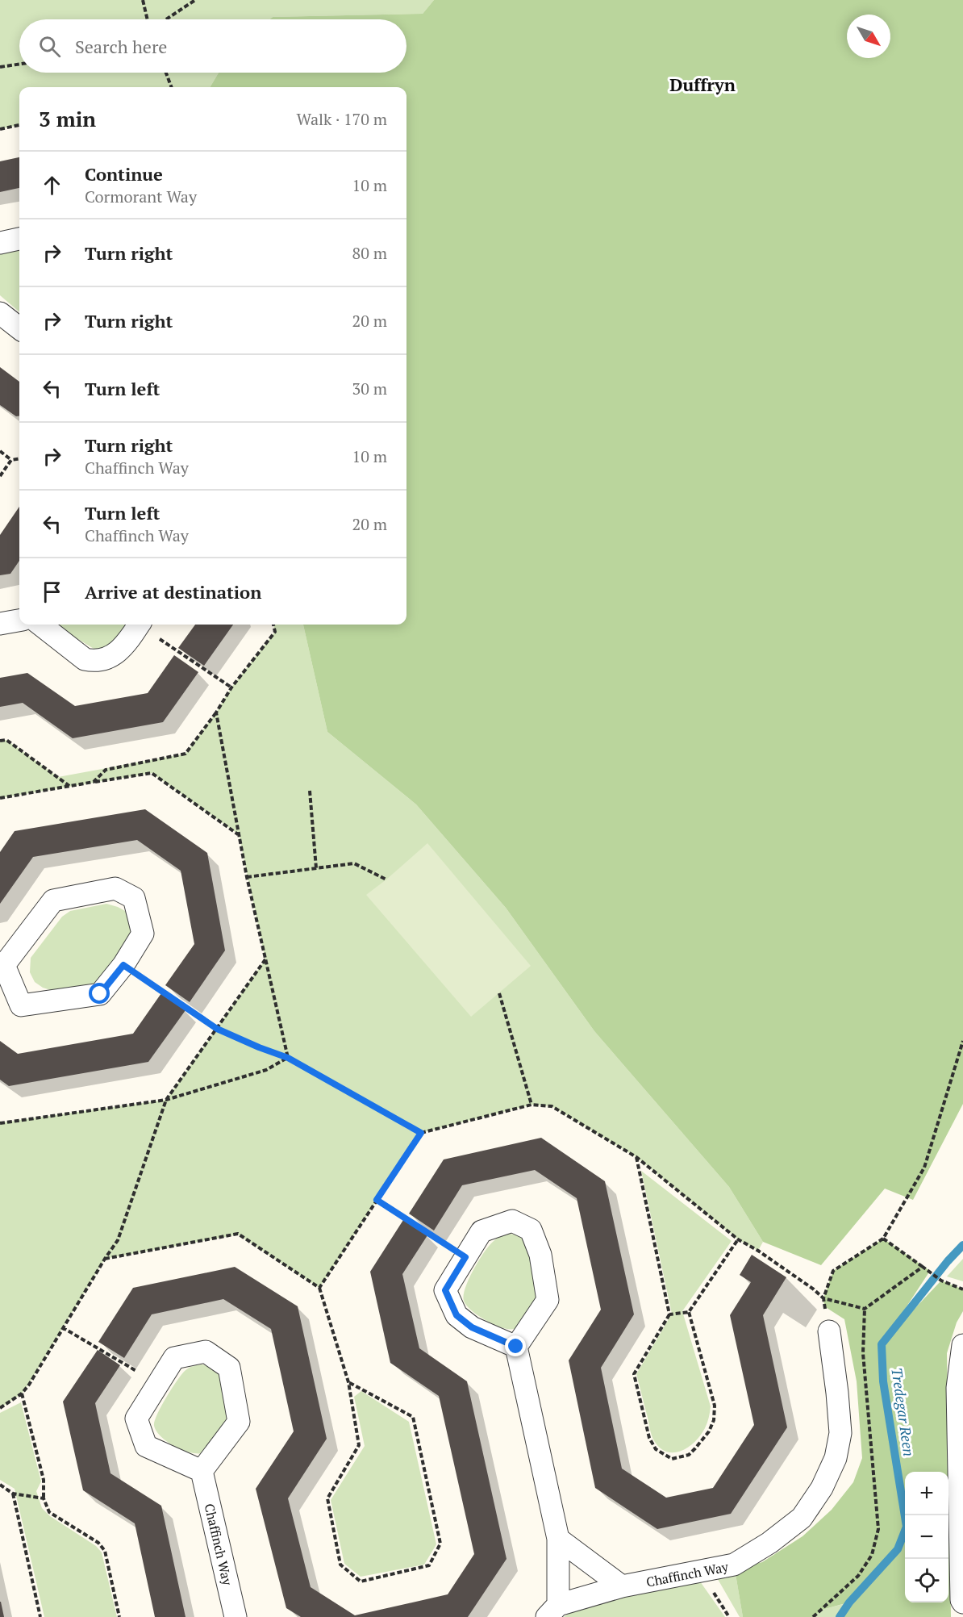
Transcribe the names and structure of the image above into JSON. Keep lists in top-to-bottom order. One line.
{"streets":{"street":["Chaffinch Way"]},"districts":["Duffryn"],"water":["Tredegar Reen"],"north":"bottom right","page":{"search":"Search here","heading":["3 min","Walk · 170 m"],"list":[["Continue","Cormorant Way","10 m"],["Turn right","80 m"],["Turn right","20 m"],["Turn left","30 m"],["Turn right","Chaffinch Way","10 m"],["Turn left","Chaffinch Way","20 m"],"Arrive at destination"],"map_buttons":["+","−"]}}
